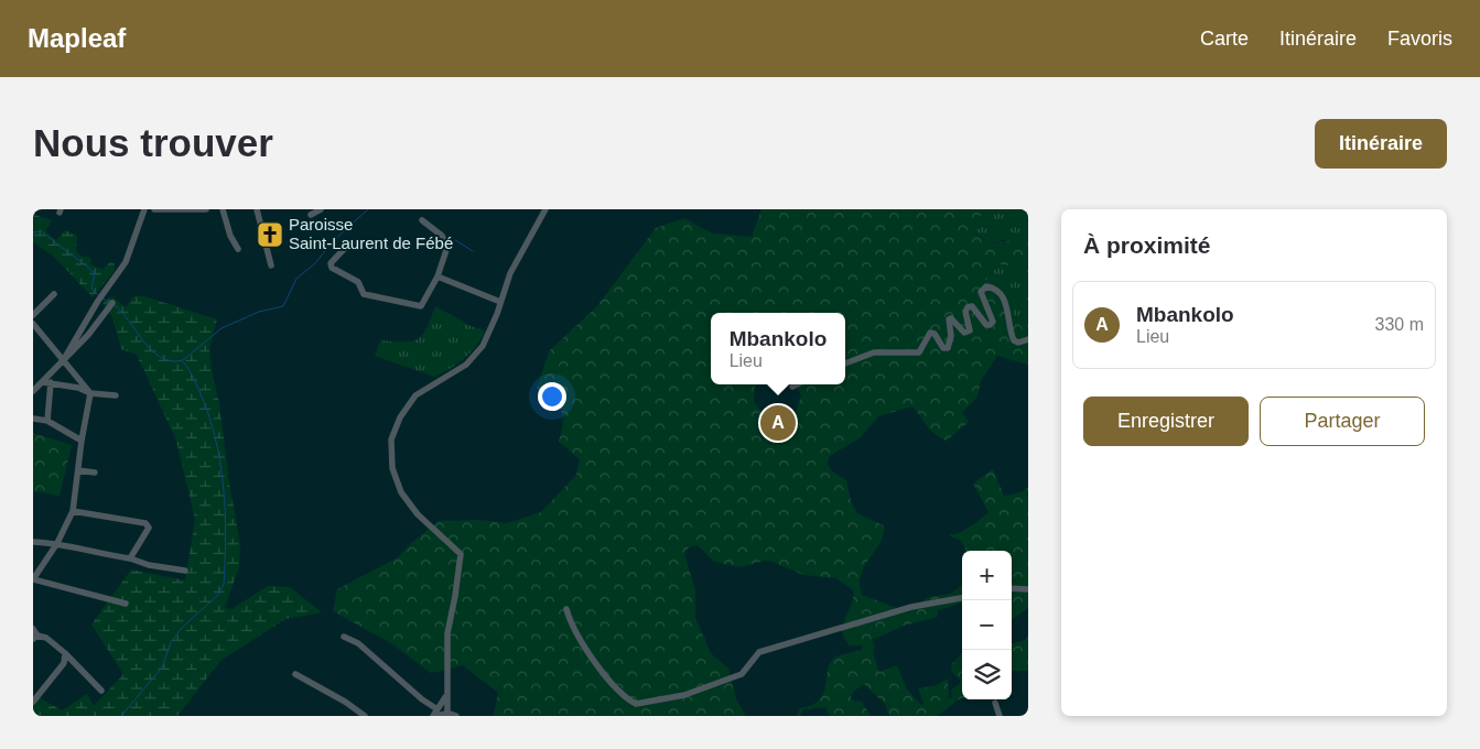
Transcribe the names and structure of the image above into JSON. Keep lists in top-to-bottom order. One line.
{"places":{"church":["Paroisse Saint-Laurent de Fébé"]},"page":{"header":"Mapleaf","nav":["Carte","Itinéraire","Favoris"],"buttons":["Itinéraire",["Enregistrer","Partager"]],"title":"Nous trouver","heading":"À proximité","list":[{"mark":"A","name":"Mbankolo","note":"Lieu","value":"330 m"}],"popup":["Mbankolo","Lieu"],"pins":"A","map_buttons":["+","−"]}}
